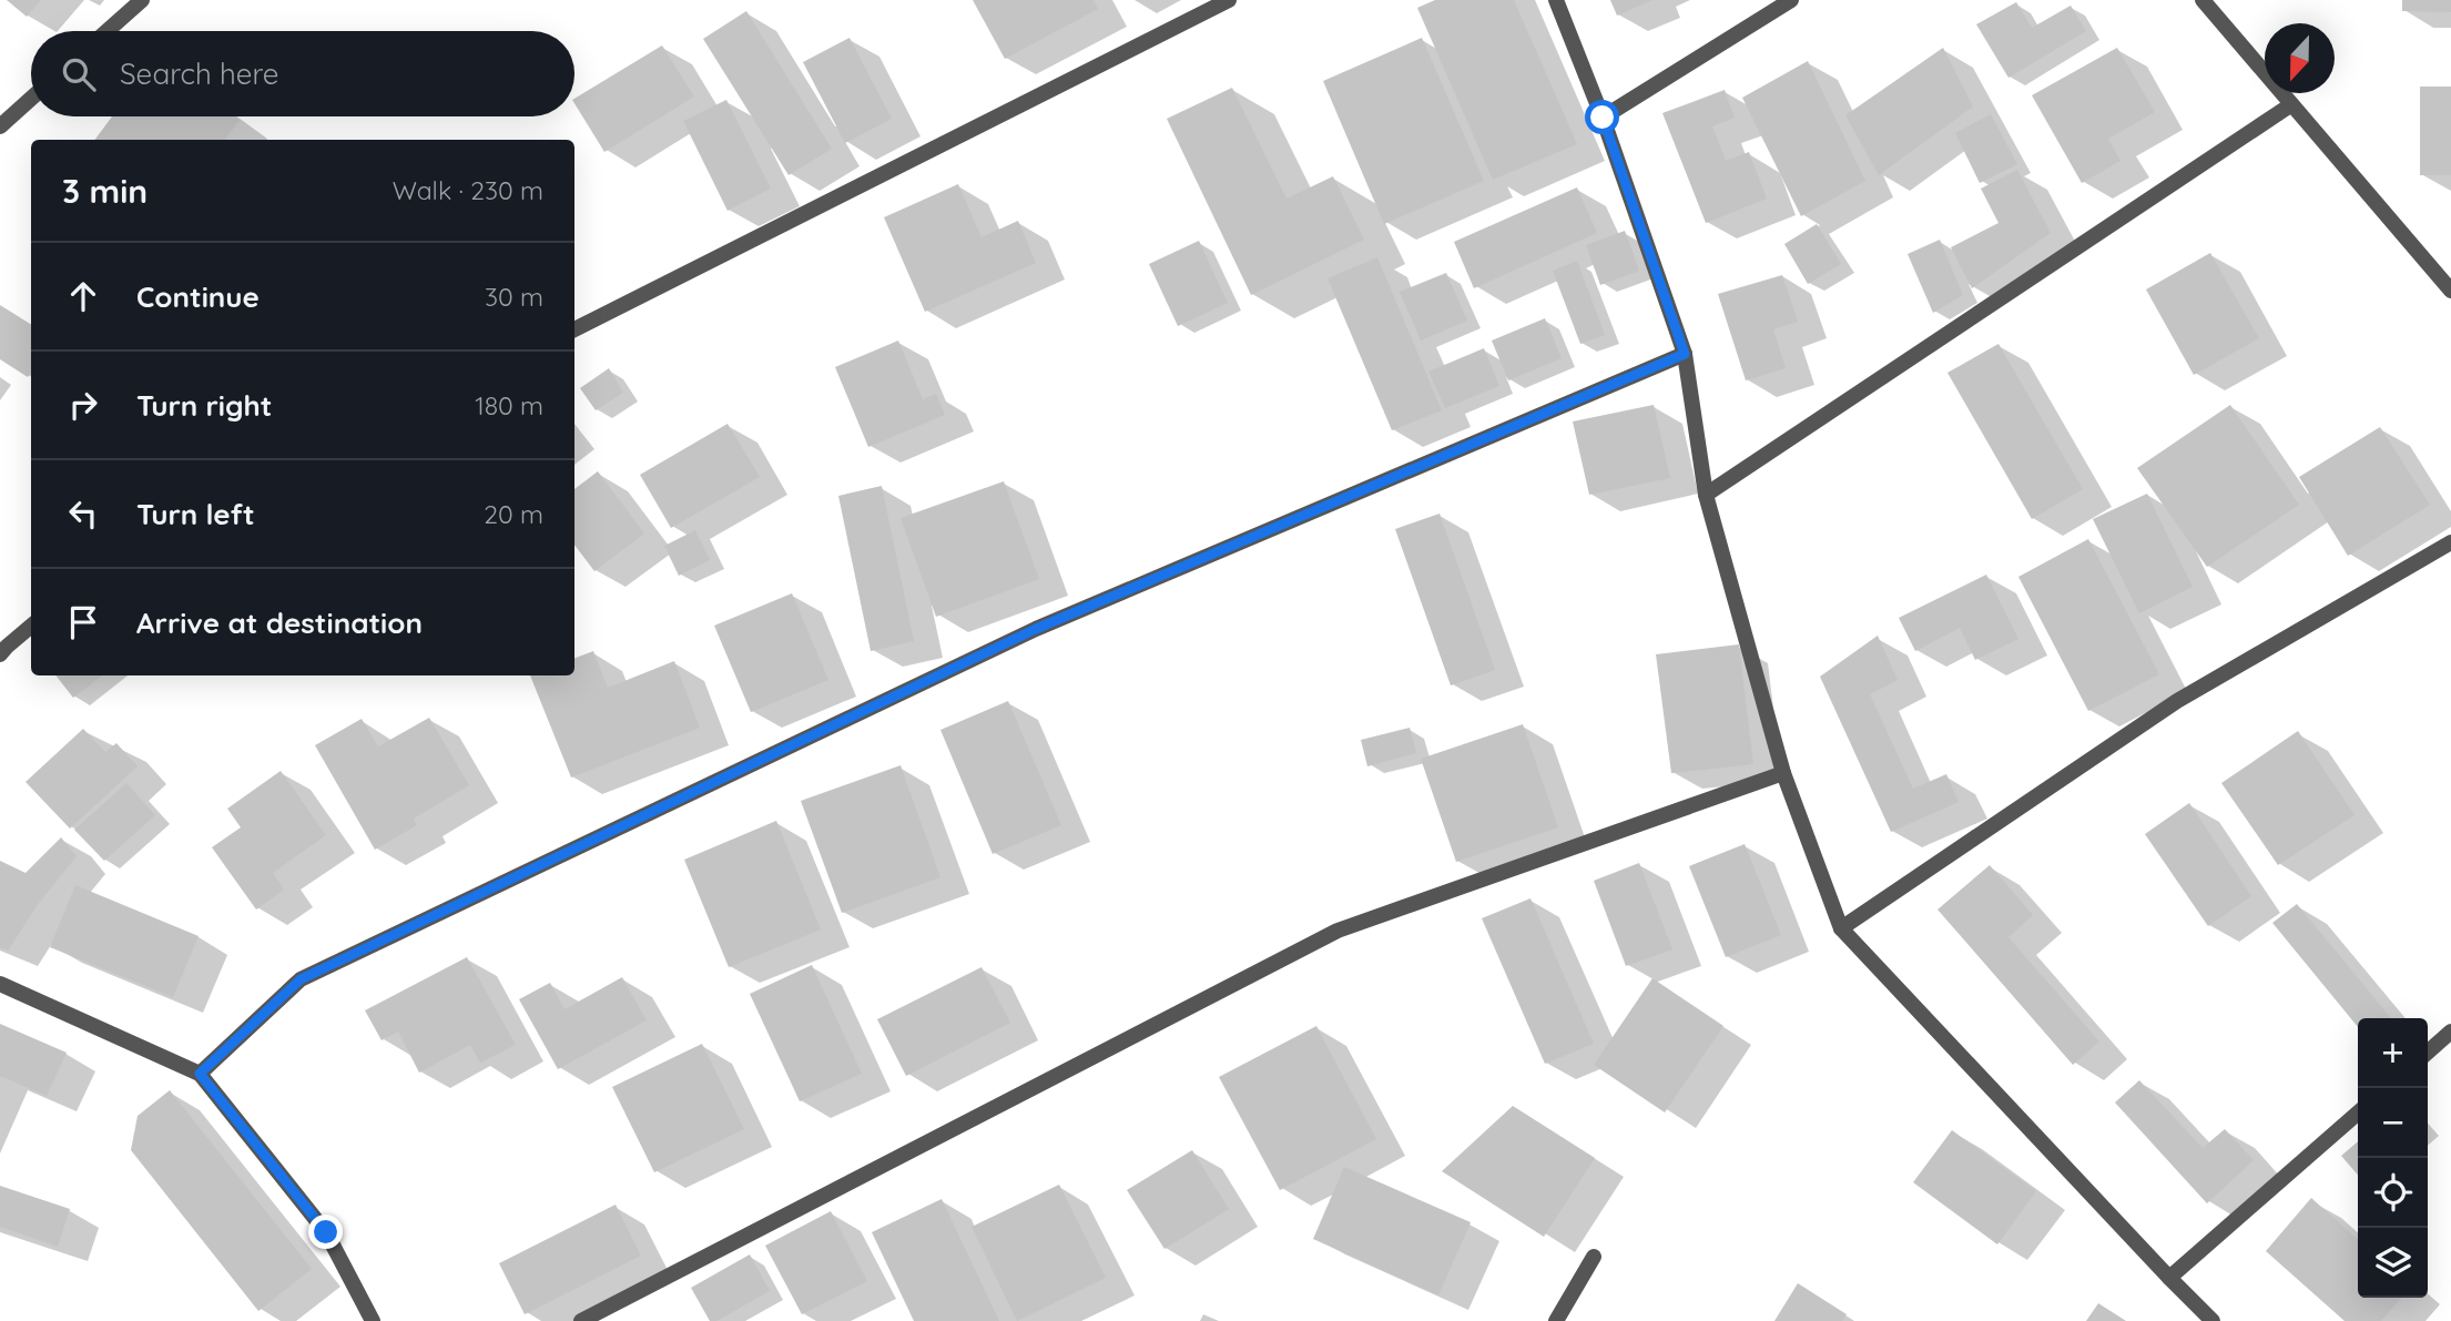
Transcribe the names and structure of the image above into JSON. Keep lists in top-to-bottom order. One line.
{"north":"bottom","page":{"search":"Search here","heading":["3 min","Walk · 230 m"],"list":[["Continue","30 m"],["Turn right","180 m"],["Turn left","20 m"],"Arrive at destination"],"map_buttons":["+","−"]}}
